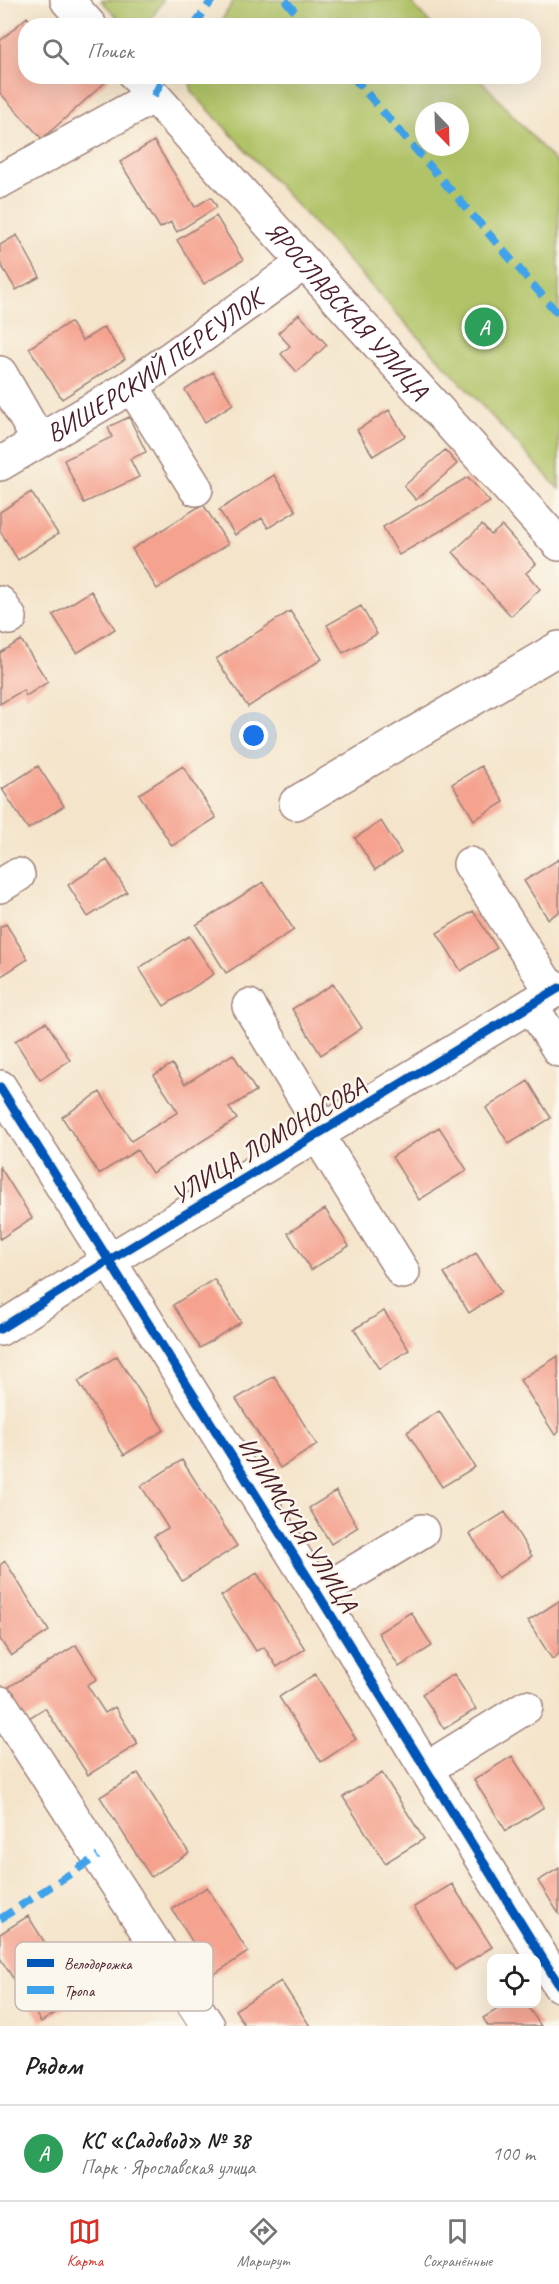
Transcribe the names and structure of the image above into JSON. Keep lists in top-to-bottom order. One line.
{"streets":{"street":["ЯРОСЛАВСКАЯ УЛИЦА","ВИШЕРСКИЙ ПЕРЕУЛОК","УЛИЦА ЛОМОНОСОВА","ИЛИМСКАЯ УЛИЦА"]},"crossings":[["ЯРОСЛАВСКАЯ УЛИЦА","ВИШЕРСКИЙ ПЕРЕУЛОК"],["УЛИЦА ЛОМОНОСОВА","ИЛИМСКАЯ УЛИЦА"]],"legend":["Велодорожка","Тропа"],"north":"bottom right","page":{"search":"Поиск","pins":"A","heading":"Рядом","list":[{"mark":"A","name":"КС «Садовод» № 38","note":"Парк · Ярославская улица","value":"100 m"}],"nav":["Карта","Маршрут","Сохранённые"]}}
